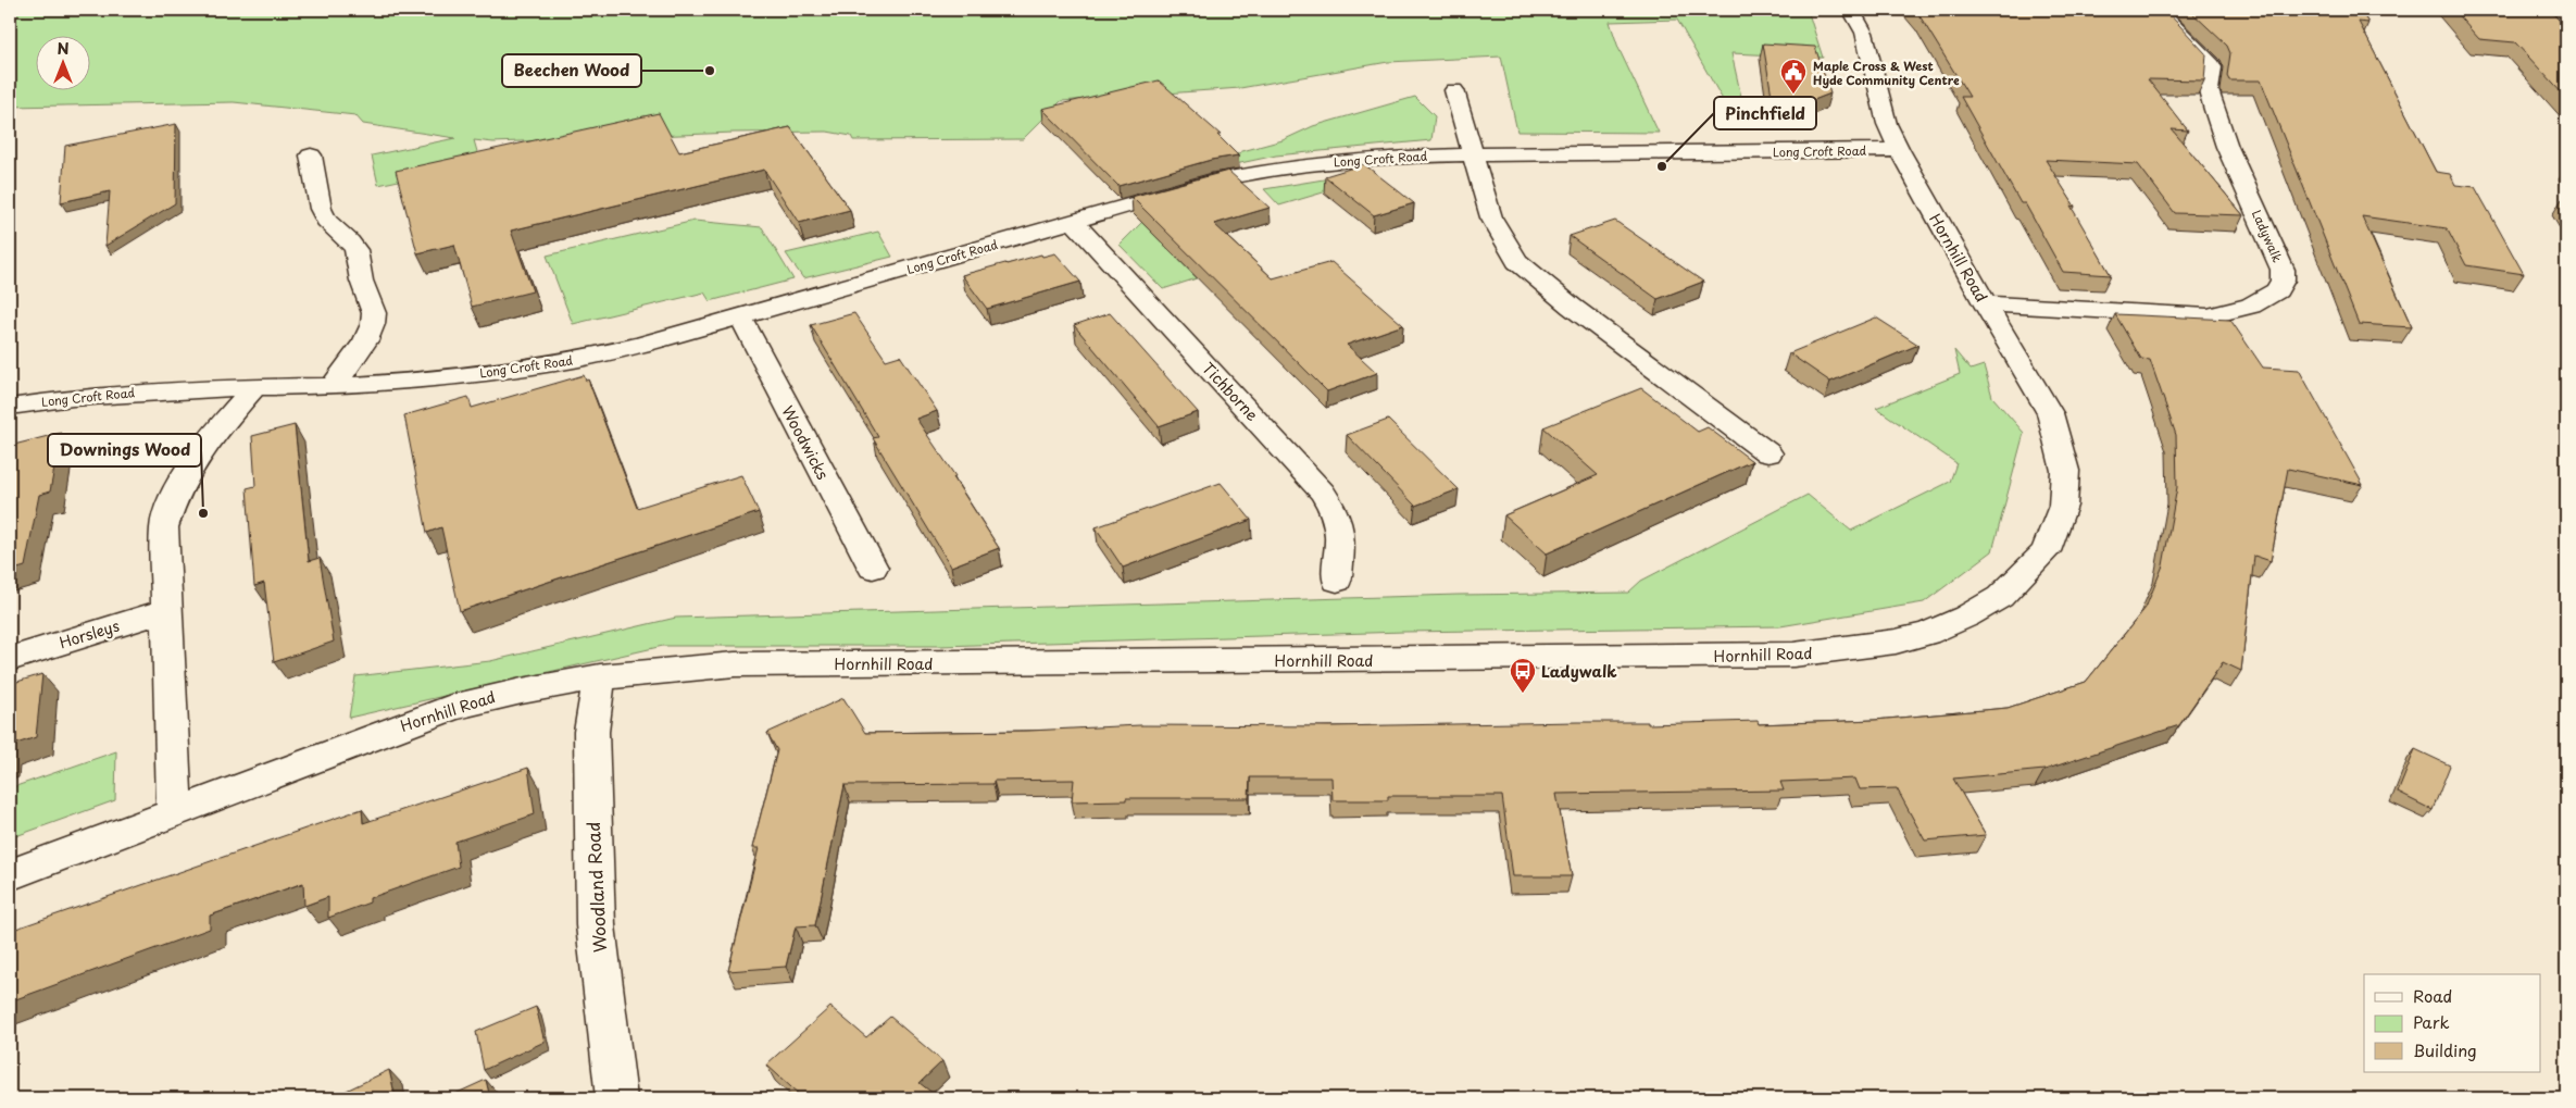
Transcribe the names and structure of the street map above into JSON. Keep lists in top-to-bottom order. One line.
{"streets":{"street":["Long Croft Road","Ladywalk","Hornhill Road","Tichborne","Woodwicks","Horsleys","Woodland Road"]},"crossings":[["Long Croft Road","Hornhill Road"],["Long Croft Road","Tichborne"],["Long Croft Road","Woodwicks"],["Ladywalk","Hornhill Road"],["Hornhill Road","Woodland Road"]],"places":{"other":["Beechen Wood","Pinchfield","Downings Wood"],"public building":["Maple Cross & West Hyde Community Centre"],"bus stop":["Ladywalk"]},"legend":["Road","Park","Building"],"north":"top"}
